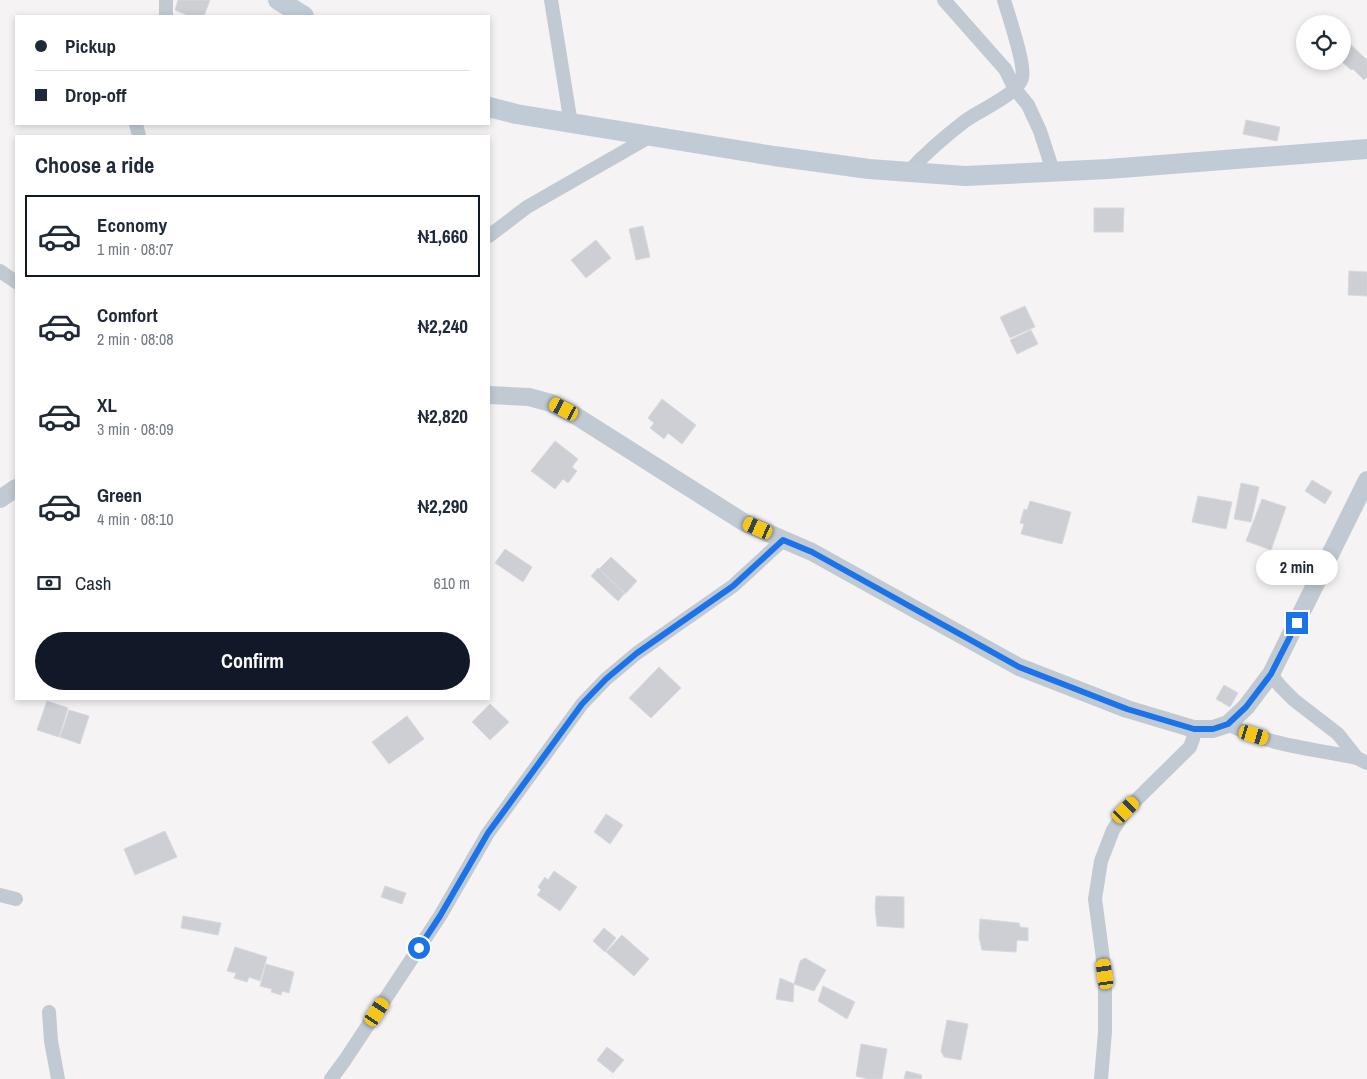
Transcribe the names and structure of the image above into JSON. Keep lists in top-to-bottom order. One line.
{"page":{"banner":["Pickup","Drop-off"],"heading":"Choose a ride","list":[{"name":"Economy","note":"1 min · 08:07","value":"₦1,660"},{"name":"Comfort","note":"2 min · 08:08","value":"₦2,240"},{"name":"XL","note":"3 min · 08:09","value":"₦2,820"},{"name":"Green","note":"4 min · 08:10","value":"₦2,290"}],"bubble":"2 min","pay":["Cash","610 m"],"buttons":"Confirm"}}
